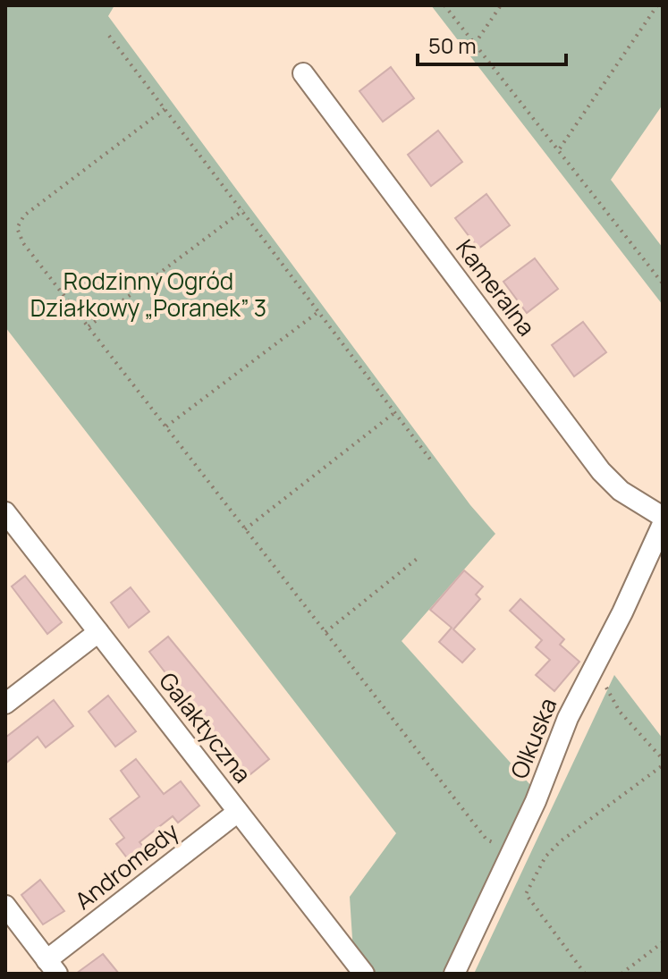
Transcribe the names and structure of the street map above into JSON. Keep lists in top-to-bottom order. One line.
{"streets":{"street":["Kameralna","Galaktyczna","Olkuska","Andromedy"]},"crossings":[["Galaktyczna","Andromedy"]],"parks":["Rodzinny Ogród Działkowy „Poranek” 3"],"scale_bar":"50 m"}
